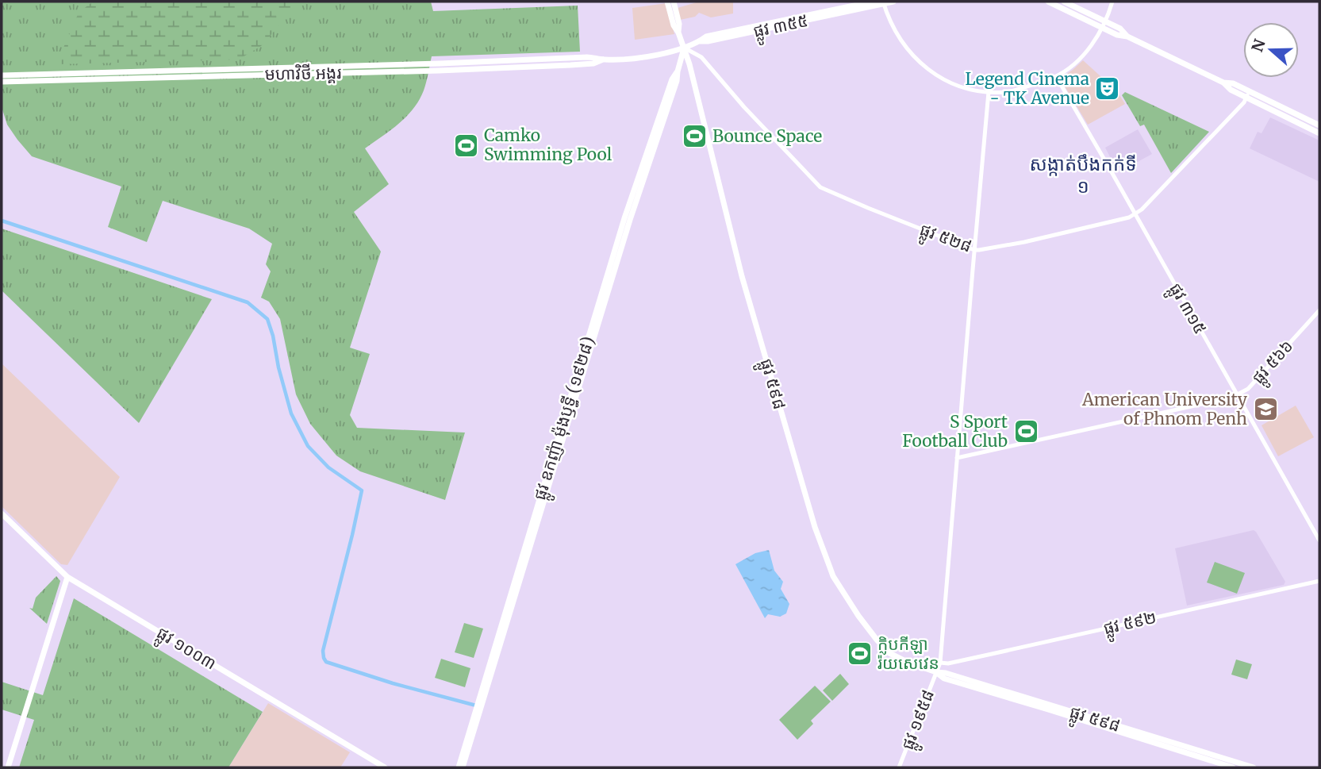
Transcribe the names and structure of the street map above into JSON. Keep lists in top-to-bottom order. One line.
{"streets":{"main road":["ផ្លូវ ៣៥៥","មហាវិថី អង្គរ","ផ្លូវ ៥៩៨","ផ្លូវ ឧកញ៉ា ម៉ុងឫទ្ធី (១៩២៨)","ផ្លូវ ១០០៣"],"street":["ផ្លូវ ៥២៨","ផ្លូវ ៣១៥","ផ្លូវ ៥៦៦","ផ្លូវ ៥៩២","ផ្លូវ ១៩៥៨"]},"crossings":[["ផ្លូវ ៣៥៥","មហាវិថី អង្គរ"],["ផ្លូវ ៣៥៥","ផ្លូវ ៥២៨"],["ផ្លូវ ៣៥៥","ផ្លូវ ៥៩៨"],["ផ្លូវ ៣៥៥","ផ្លូវ ឧកញ៉ា ម៉ុងឫទ្ធី (១៩២៨)"],["មហាវិថី អង្គរ","ផ្លូវ ៥២៨"],["មហាវិថី អង្គរ","ផ្លូវ ៥៩៨"],["មហាវិថី អង្គរ","ផ្លូវ ឧកញ៉ា ម៉ុងឫទ្ធី (១៩២៨)"],["ផ្លូវ ៥២៨","ផ្លូវ ៣១៥"],["ផ្លូវ ៥២៨","ផ្លូវ ៥៩៨"],["ផ្លូវ ៥២៨","ផ្លូវ ឧកញ៉ា ម៉ុងឫទ្ធី (១៩២៨)"],["ផ្លូវ ៥២៨","ផ្លូវ ១៩៥៨"],["ផ្លូវ ៣១៥","ផ្លូវ ៥៦៦"],["ផ្លូវ ៥៦៦","ផ្លូវ ១៩៥៨"],["ផ្លូវ ៥៩៨","ផ្លូវ ឧកញ៉ា ម៉ុងឫទ្ធី (១៩២៨)"],["ផ្លូវ ៥៩៨","ផ្លូវ ១៩៥៨"],["ផ្លូវ ៥៩២","ផ្លូវ ១៩៥៨"]],"districts":["សង្កាត់បឹងកក់ទី ១"],"places":{"theatre":["Legend Cinema - TK Avenue"],"sports":["Bounce Space","Camko Swimming Pool","S Sport Football Club","ក្លិបកីឡា រ៉យសេវេន"],"school or university":["American University of Phnom Penh"]},"north":"left"}
